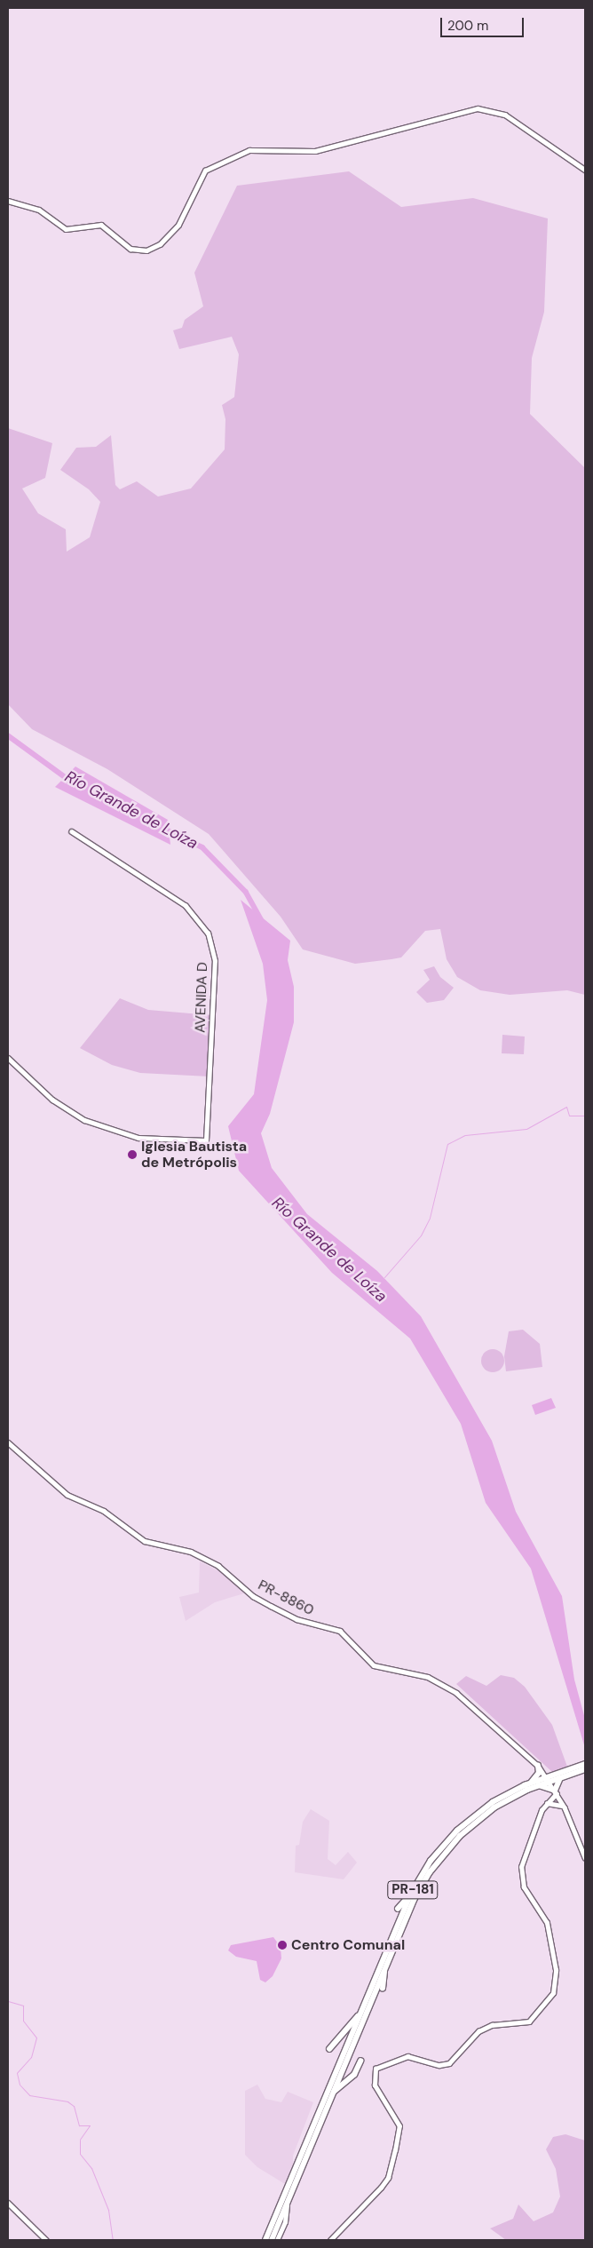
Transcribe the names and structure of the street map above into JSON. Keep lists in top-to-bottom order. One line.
{"streets":{"main road":["PR-181"],"street":["AVENIDA D","PR-8860"]},"crossings":[["PR-8860","PR-181"]],"water":["Río Grande de Loíza"],"places":["Iglesia Bautista de Metrópolis","Centro Comunal"],"scale_bar":"200 m"}
